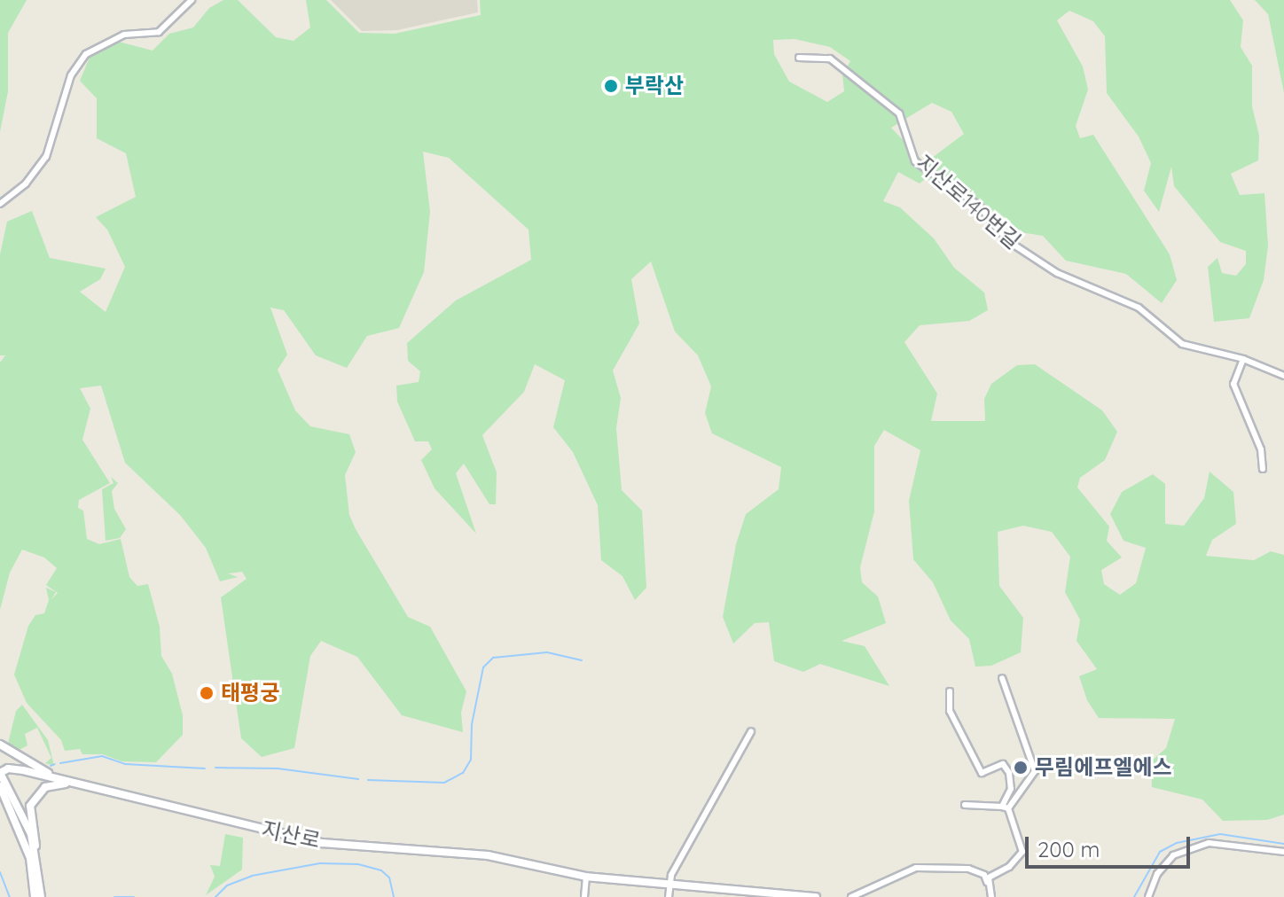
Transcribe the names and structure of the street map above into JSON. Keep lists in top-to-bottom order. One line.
{"streets":{"main road":["지산로"],"street":["지산로140번길"]},"places":["부락산","태평궁","무림에프엘에스"],"scale_bar":"200 m"}
